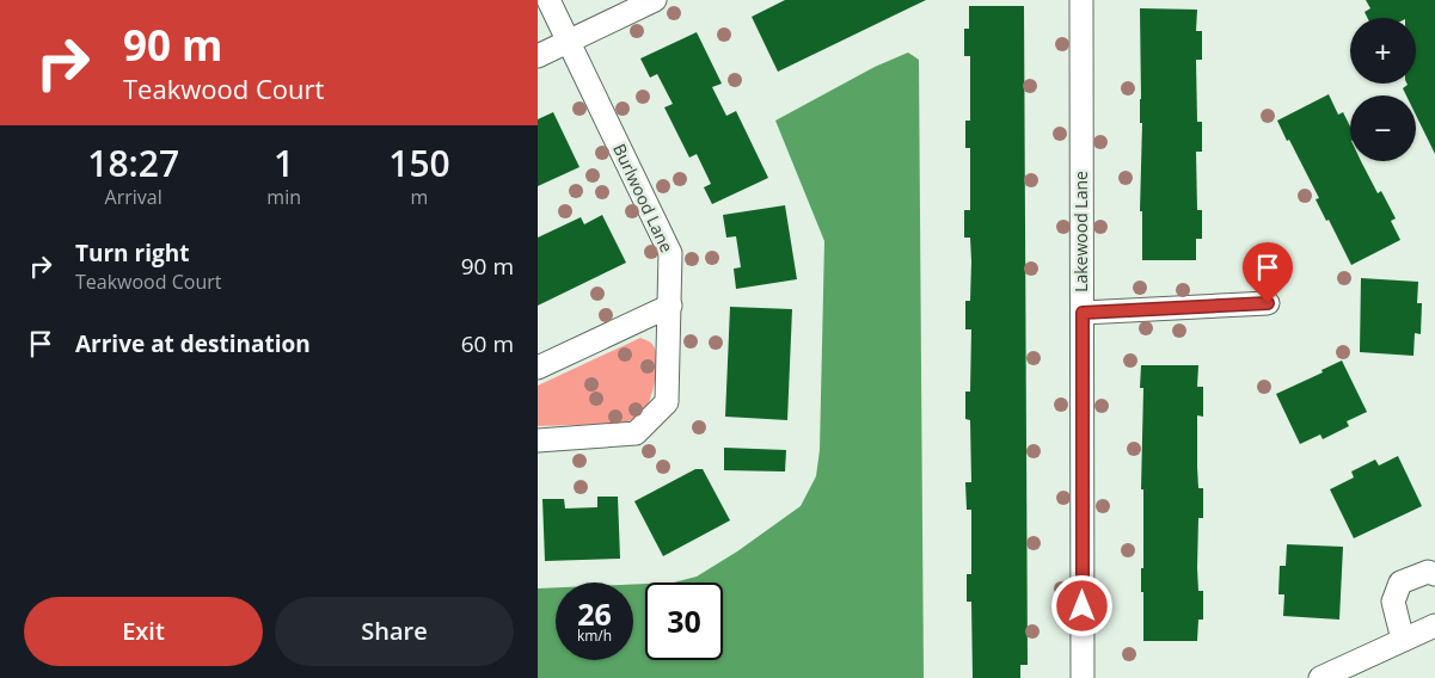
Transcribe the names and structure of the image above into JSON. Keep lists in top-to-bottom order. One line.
{"streets":{"street":["Burlwood Lane","Lakewood Lane"]},"page":{"turn":["90 m","Teakwood Court"],"map_buttons":["+","−"],"eta":["18:27","Arrival","1","min","150","m"],"list":[{"name":"Turn right","note":"Teakwood Court","value":"90 m"},{"name":"Arrive at destination","value":"60 m"}],"speed":"26 km/h","limit":"30","buttons":["Exit","Share"]}}
